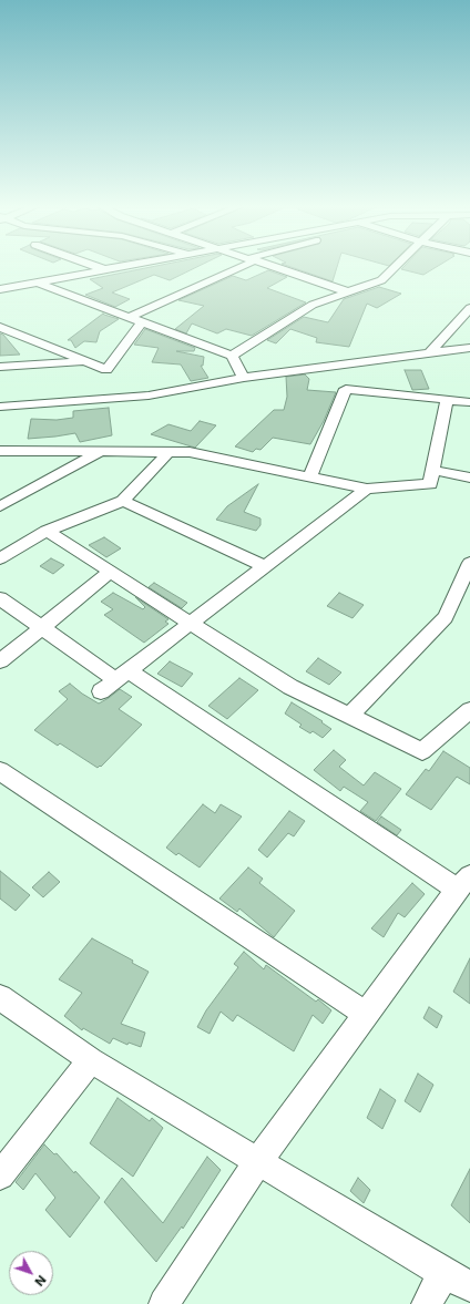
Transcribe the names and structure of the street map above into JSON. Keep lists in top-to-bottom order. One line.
{"north":"bottom right"}
